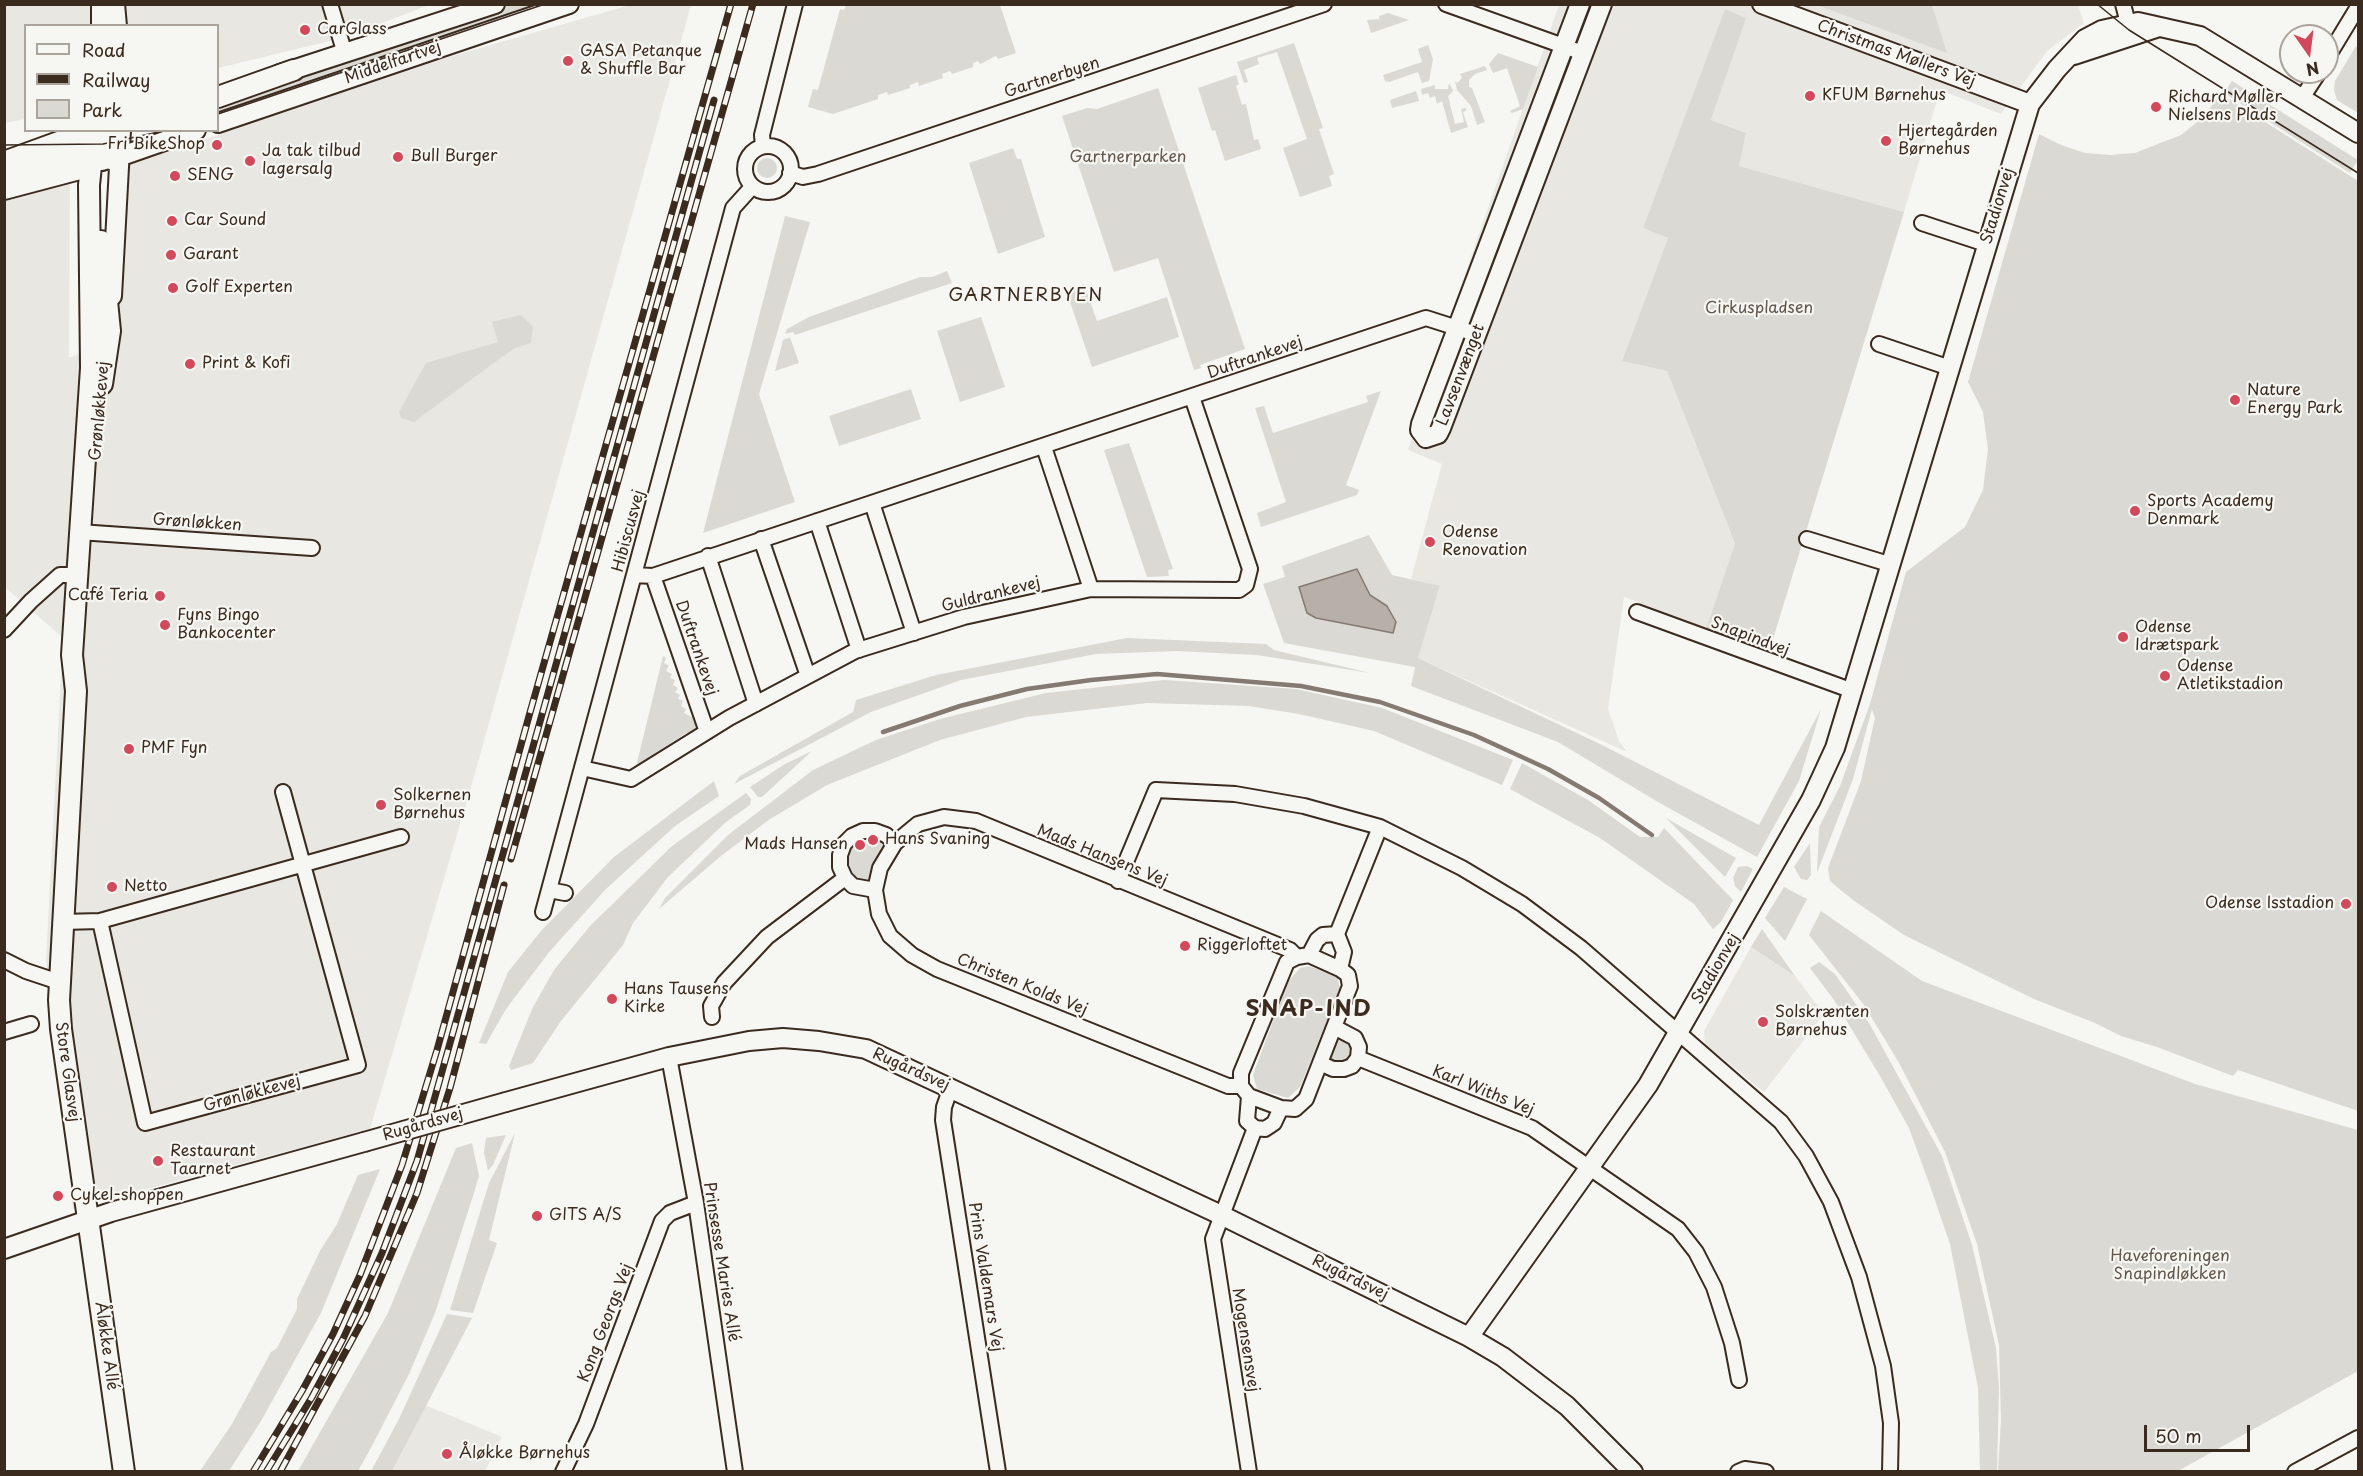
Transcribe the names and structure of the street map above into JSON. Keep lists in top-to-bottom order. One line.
{"streets":{"main road":["Grønløkkevej","Store Glasvej","Åløkke Allé"],"street":["Christmas Møllers Vej","Middelfartvej","Gartnerbyen","Stadionvej","Duftrankevej","Lavsenvænget","Grønløkken","Hibiscusvej","Guldrankevej","Snapindvej","Mads Hansens Vej","Christen Kolds Vej","Rugårdsvej","Karl Withs Vej","Prinsesse Maries Allé","Prins Valdemars Vej","Kong Georgs Vej","Mogensensvej"]},"crossings":[["Christmas Møllers Vej","Stadionvej"],["Gartnerbyen","Hibiscusvej"],["Stadionvej","Snapindvej"],["Stadionvej","Rugårdsvej"],["Stadionvej","Karl Withs Vej"],["Duftrankevej","Lavsenvænget"],["Duftrankevej","Hibiscusvej"],["Duftrankevej","Guldrankevej"],["Grønløkkevej","Grønløkken"],["Grønløkkevej","Store Glasvej"],["Hibiscusvej","Guldrankevej"],["Mads Hansens Vej","Christen Kolds Vej"],["Rugårdsvej","Store Glasvej"],["Rugårdsvej","Prinsesse Maries Allé"],["Rugårdsvej","Prins Valdemars Vej"],["Rugårdsvej","Mogensensvej"],["Rugårdsvej","Åløkke Allé"],["Store Glasvej","Åløkke Allé"],["Prinsesse Maries Allé","Kong Georgs Vej"]],"districts":["GARTNERBYEN","SNAP-IND"],"parks":["Gartnerparken","Cirkuspladsen","Haveforeningen Snapindløkken"],"places":["CarGlass","GASA Petanque & Shuffle Bar","KFUM Børnehus","Richard Møller Nielsens Plads","Hjertegården Børnehus","Fri BikeShop","Bull Burger","Ja tak tilbud lagersalg","SENG","Car Sound","Garant","Golf Experten","Print & Kofi","Nature Energy Park","Sports Academy Denmark","Odense Renovation","Café Teria","Fyns Bingo Bankocenter","Odense Idrætspark","Odense Atletikstadion","PMF Fyn","Solkernen Børnehus","Hans Svaning","Mads Hansen","Netto","Odense Isstadion","Riggerloftet","Hans Tausens Kirke","Solskrænten Børnehus","Restaurant Taarnet","Cykel-shoppen","GITS A/S","Åløkke Børnehus"],"legend":["Road","Railway","Park"],"scale_bar":"50 m","north":"bottom"}
